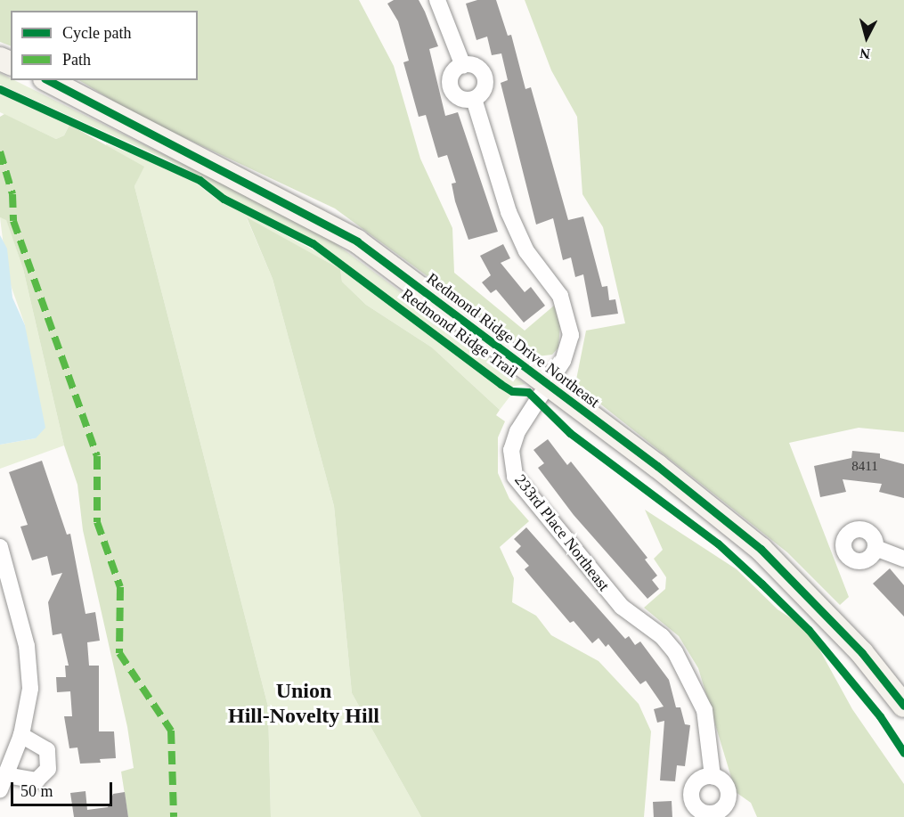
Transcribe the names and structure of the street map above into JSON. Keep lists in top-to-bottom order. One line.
{"streets":{"street":["Redmond Ridge Drive Northeast","233rd Place Northeast"],"cycle path":["Redmond Ridge Trail"]},"crossings":[["Redmond Ridge Drive Northeast","233rd Place Northeast"]],"districts":["Union Hill-Novelty Hill"],"house_numbers":["8411"],"legend":["Cycle path","Path"],"scale_bar":"50 m","north":"bottom"}
